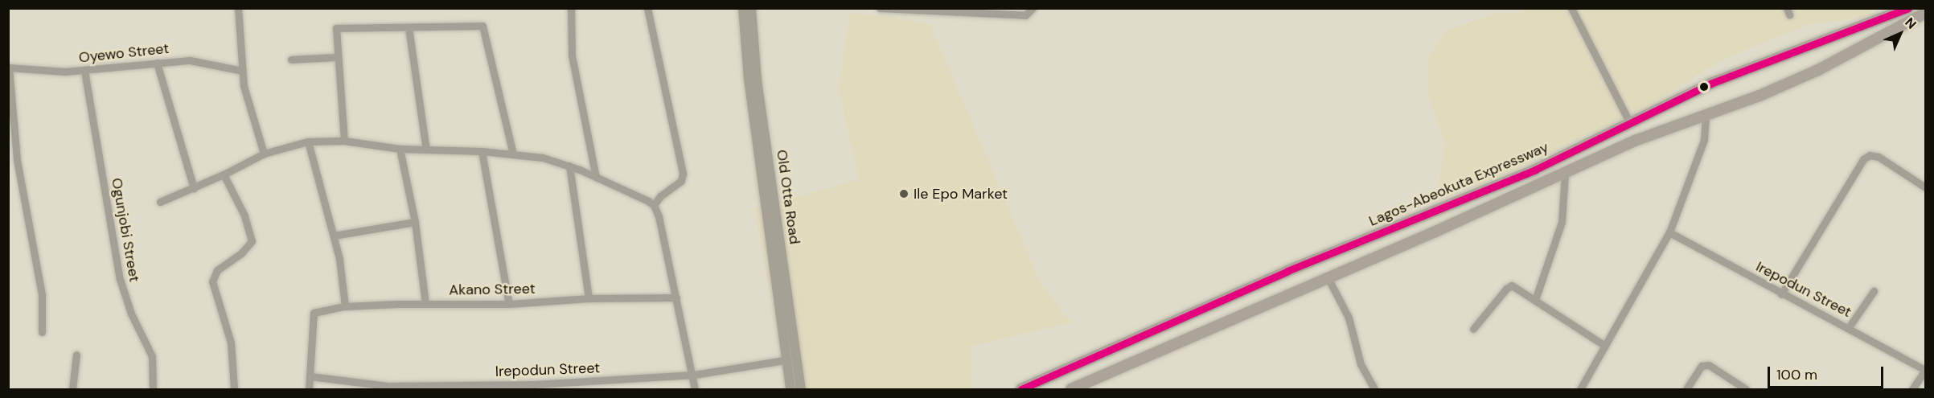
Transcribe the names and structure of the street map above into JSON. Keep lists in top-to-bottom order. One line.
{"streets":{"highway":["Lagos-Abeokuta Expressway"],"main road":["Old Otta Road"],"street":["Oyewo Street","Ogunjobi Street","Akano Street","Irepodun Street"]},"crossings":[["Oyewo Street","Ogunjobi Street"],["Akano Street","Irepodun Street"]],"places":["Ile Epo Market"],"scale_bar":"100 m","north":"top right"}
